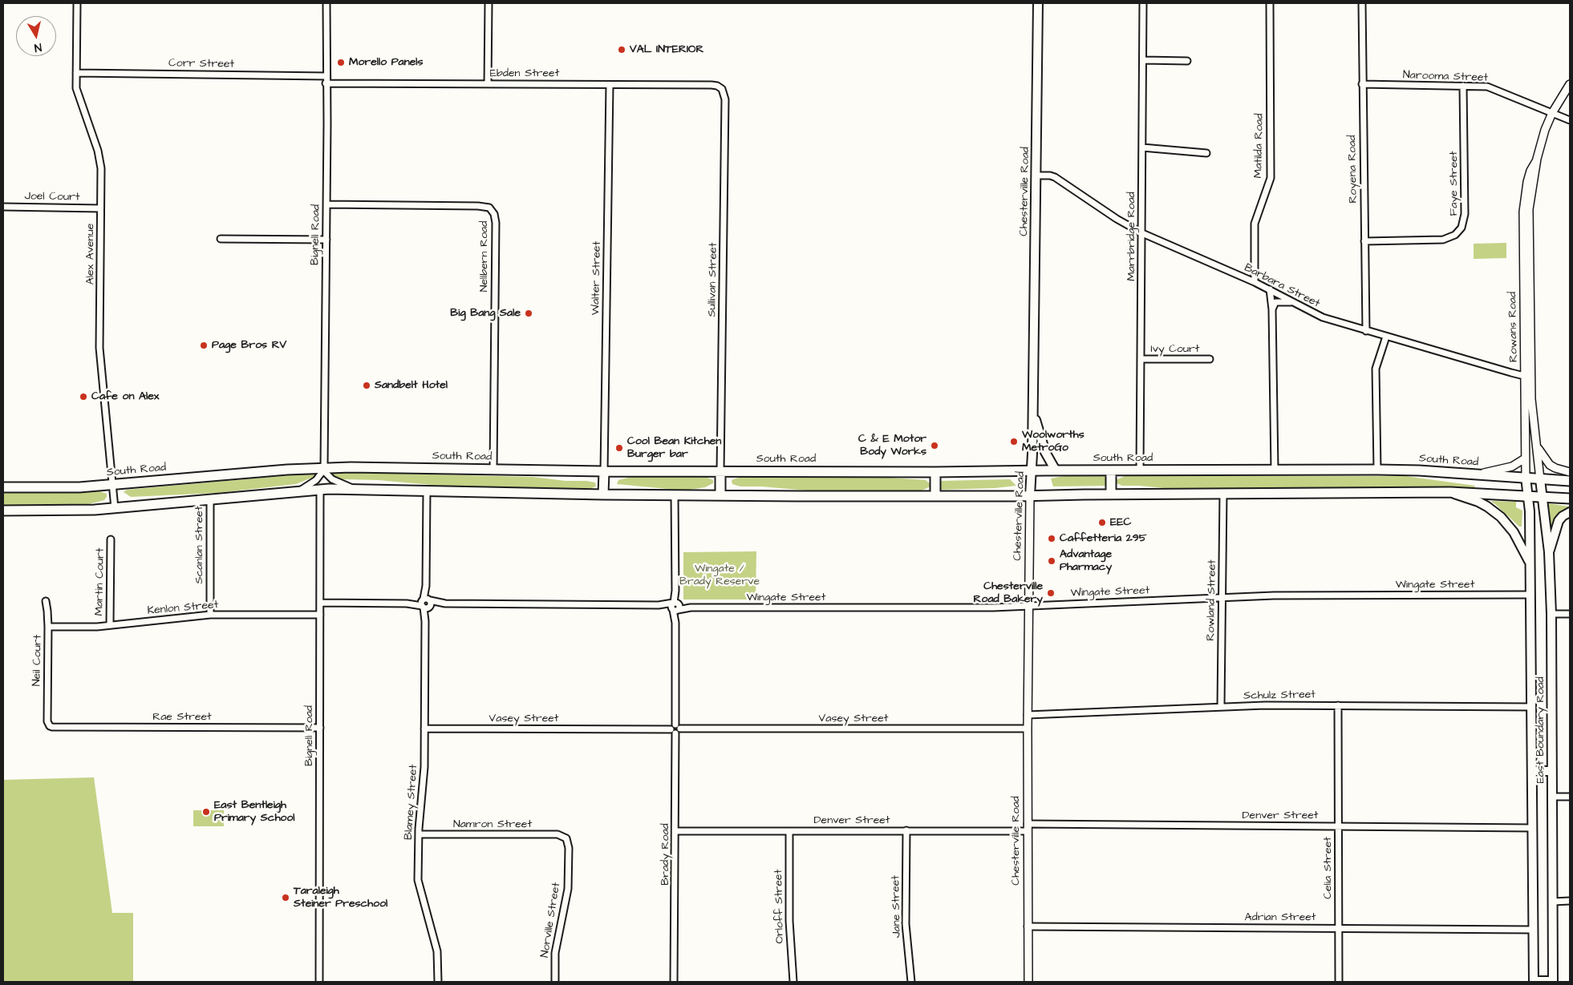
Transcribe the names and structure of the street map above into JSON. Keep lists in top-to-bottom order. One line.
{"streets":{"highway":["South Road"],"main road":["Chesterville Road","Rowans Road","East Boundary Road"],"street":["Corr Street","Ebden Street","Narooma Street","Matilda Road","Royena Road","Faye Street","Joel Court","Bignell Road","Marrbridge Road","Alex Avenue","Nellbern Road","Walter Street","Sullivan Street","Barbara Street","Ivy Court","Scanlan Street","Martin Court","Wingate Street","Rowland Street","Kenlon Street","Neil Court","Schulz Street","Rae Street","Vasey Street","Blamey Street","Denver Street","Namron Street","Brady Road","Celia Street","Orloff Street","Jane Street","Adrian Street","Norville Street"]},"crossings":[["Corr Street","Bignell Road"],["Corr Street","Alex Avenue"],["Ebden Street","Bignell Road"],["Ebden Street","Walter Street"],["Ebden Street","Sullivan Street"],["Narooma Street","Royena Road"],["Narooma Street","Faye Street"],["Narooma Street","Rowans Road"],["Matilda Road","Barbara Street"],["Royena Road","Faye Street"],["Royena Road","Barbara Street"],["Chesterville Road","Barbara Street"],["Chesterville Road","South Road"],["Chesterville Road","Wingate Street"],["Chesterville Road","Schulz Street"],["Chesterville Road","Vasey Street"],["Chesterville Road","Denver Street"],["Chesterville Road","Adrian Street"],["Joel Court","Alex Avenue"],["Bignell Road","Nellbern Road"],["Bignell Road","South Road"],["Bignell Road","Wingate Street"],["Bignell Road","Kenlon Street"],["Bignell Road","Rae Street"],["Marrbridge Road","Barbara Street"],["Marrbridge Road","Ivy Court"],["Marrbridge Road","South Road"],["Alex Avenue","South Road"],["Nellbern Road","South Road"],["Walter Street","South Road"],["Sullivan Street","South Road"],["Barbara Street","Rowans Road"],["Rowans Road","South Road"],["Rowans Road","East Boundary Road"],["South Road","East Boundary Road"],["Scanlan Street","Kenlon Street"],["Martin Court","Kenlon Street"],["Wingate Street","Rowland Street"],["Wingate Street","East Boundary Road"],["Wingate Street","Blamey Street"],["Rowland Street","Schulz Street"],["Kenlon Street","Neil Court"],["Neil Court","Rae Street"],["Schulz Street","East Boundary Road"],["Schulz Street","Celia Street"],["Vasey Street","Blamey Street"],["Vasey Street","Brady Road"],["East Boundary Road","Denver Street"],["East Boundary Road","Adrian Street"],["Blamey Street","Namron Street"],["Denver Street","Brady Road"],["Denver Street","Celia Street"],["Denver Street","Orloff Street"],["Denver Street","Jane Street"],["Namron Street","Norville Street"],["Celia Street","Adrian Street"]],"parks":["Wingate / Brady Reserve"],"places":["VAL INTERIOR","Morello Panels","Big Bang Sale","Page Bros RV","Sandbelt Hotel","Cafe on Alex","Woolworths MetroGo","C & E Motor Body Works","Cool Bean Kitchen Burger bar","EEC","Caffetteria 295","Advantage Pharmacy","Chesterville Road Bakery","East Bentleigh Primary School","Taraleigh Steiner Preschool"],"north":"bottom"}
